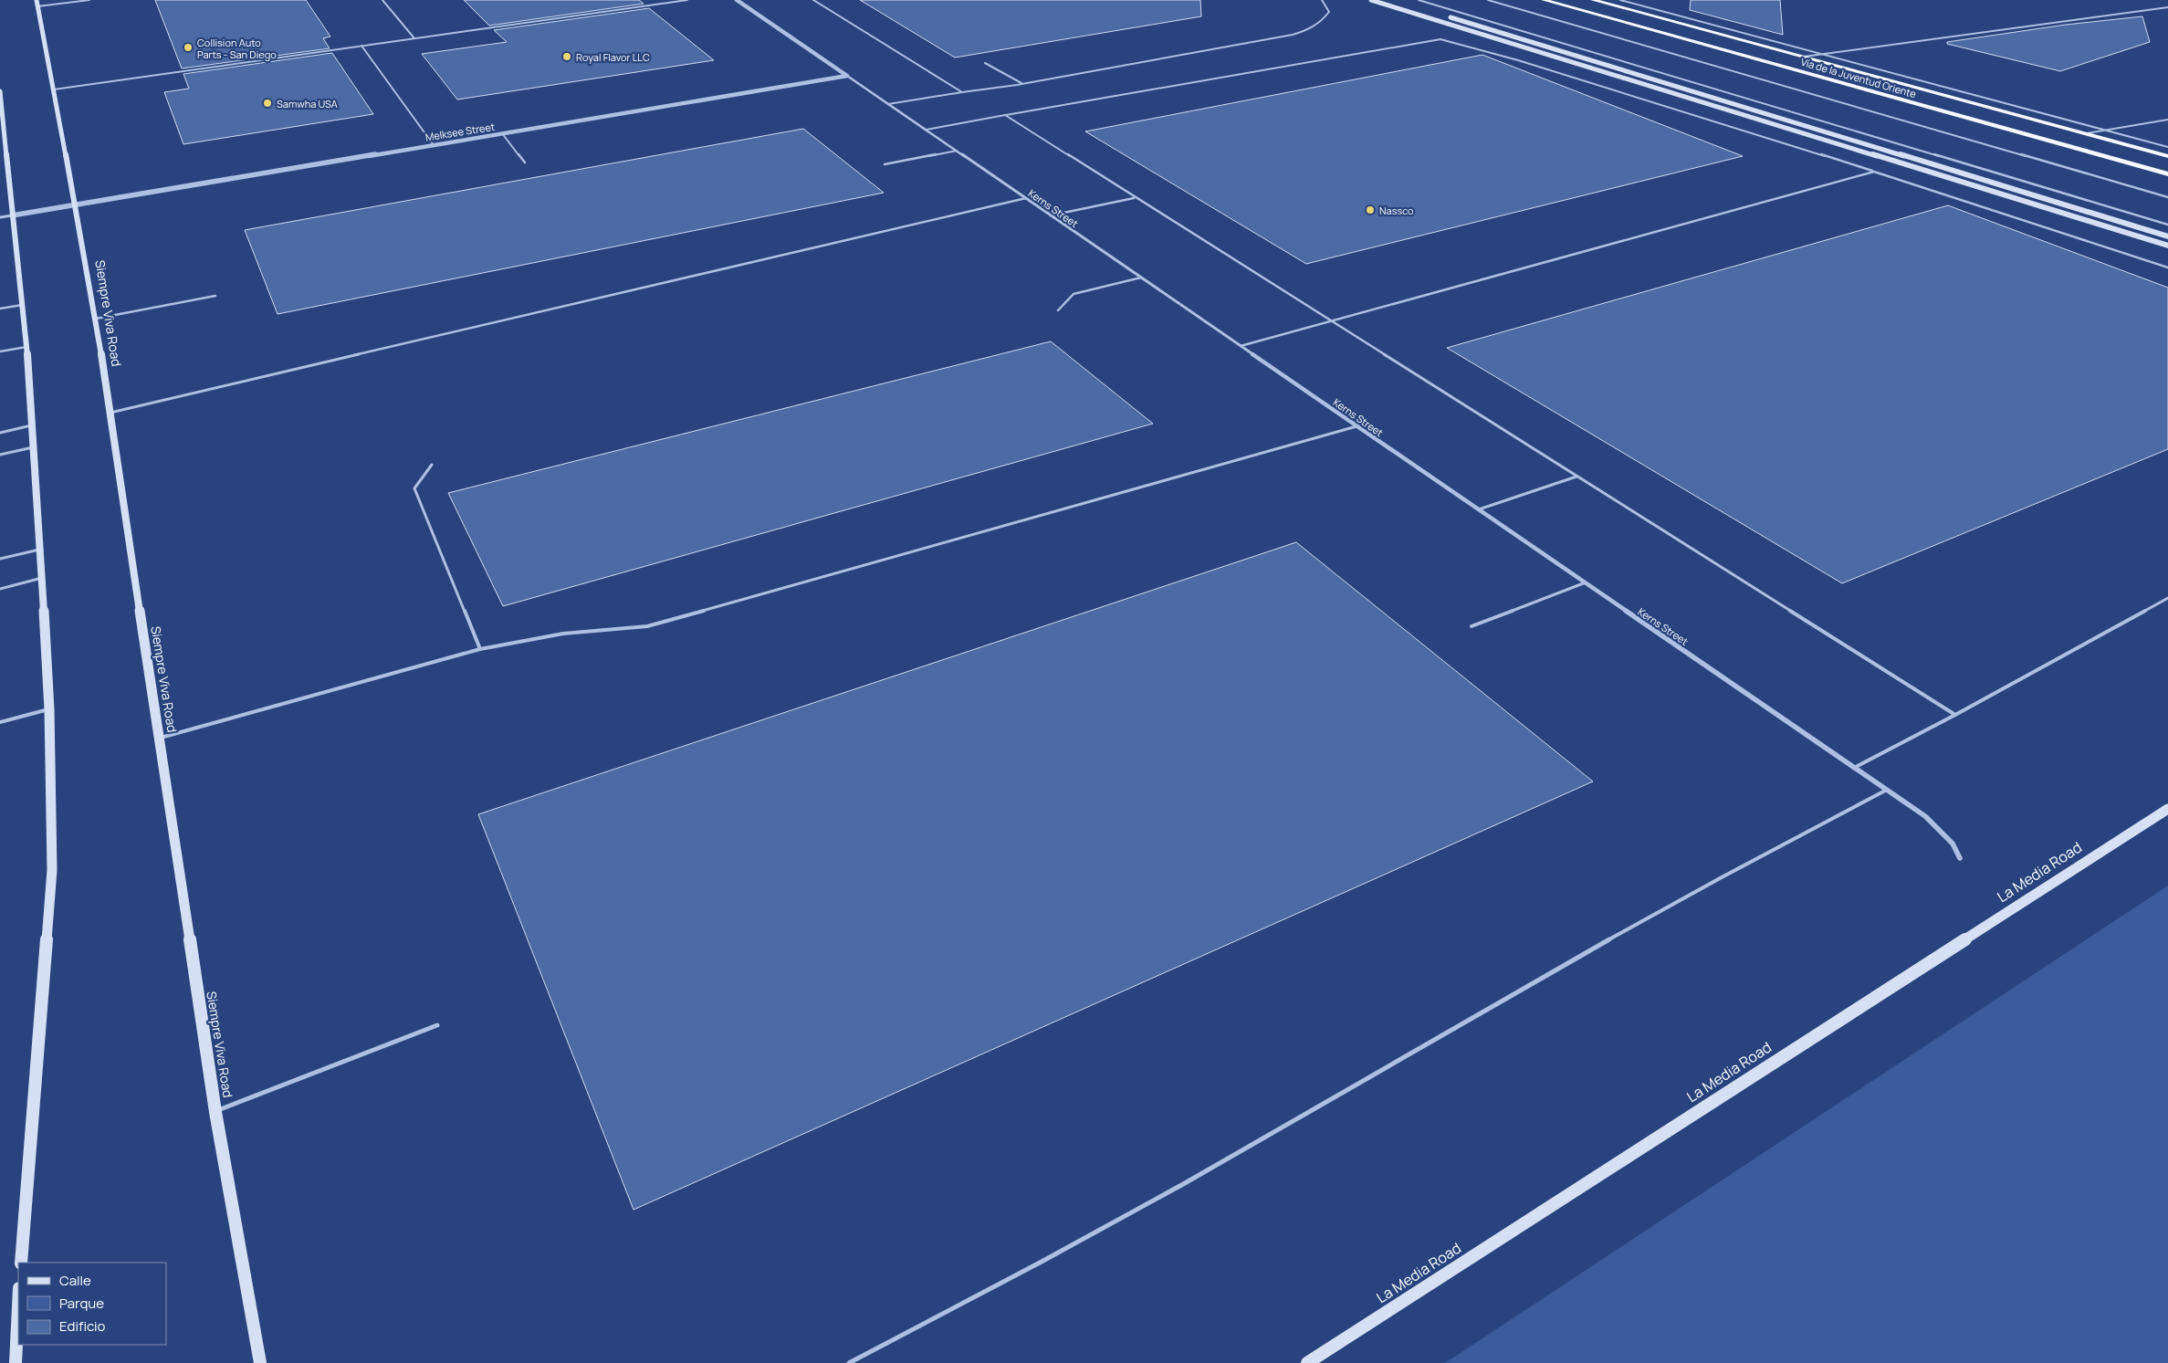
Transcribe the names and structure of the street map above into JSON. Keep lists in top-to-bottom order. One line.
{"streets":{"highway":["Vía de la Juventud Oriente"],"main road":["Siempre Viva Road","La Media Road"],"street":["Melksee Street","Kerns Street"]},"crossings":[["Melksee Street","Kerns Street"],["Melksee Street","Siempre Viva Road"]],"places":["Collision Auto Parts - San Diego","Royal Flavor LLC","Samwha USA","Nassco"],"legend":["Calle","Parque","Edificio"]}
